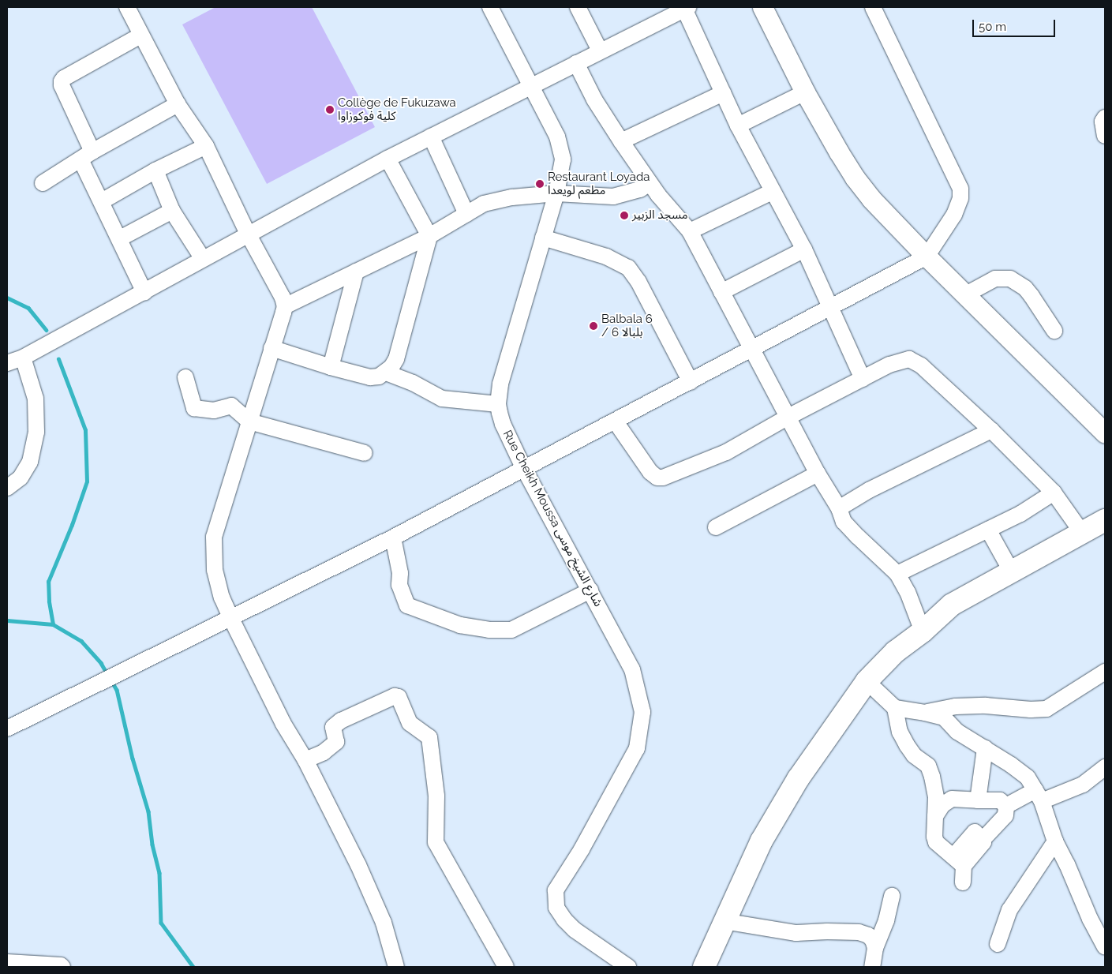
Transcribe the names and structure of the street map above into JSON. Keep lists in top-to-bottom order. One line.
{"streets":{"street":["Rue Cheikh Moussa شارع الشيخ موسى"]},"places":["Collège de Fukuzawa كلية فوكوزاوا","Restaurant Loyada مطعم لويعدا","مسجد الزبير","Balbala 6 / بلبالا 6"],"scale_bar":"50 m"}
